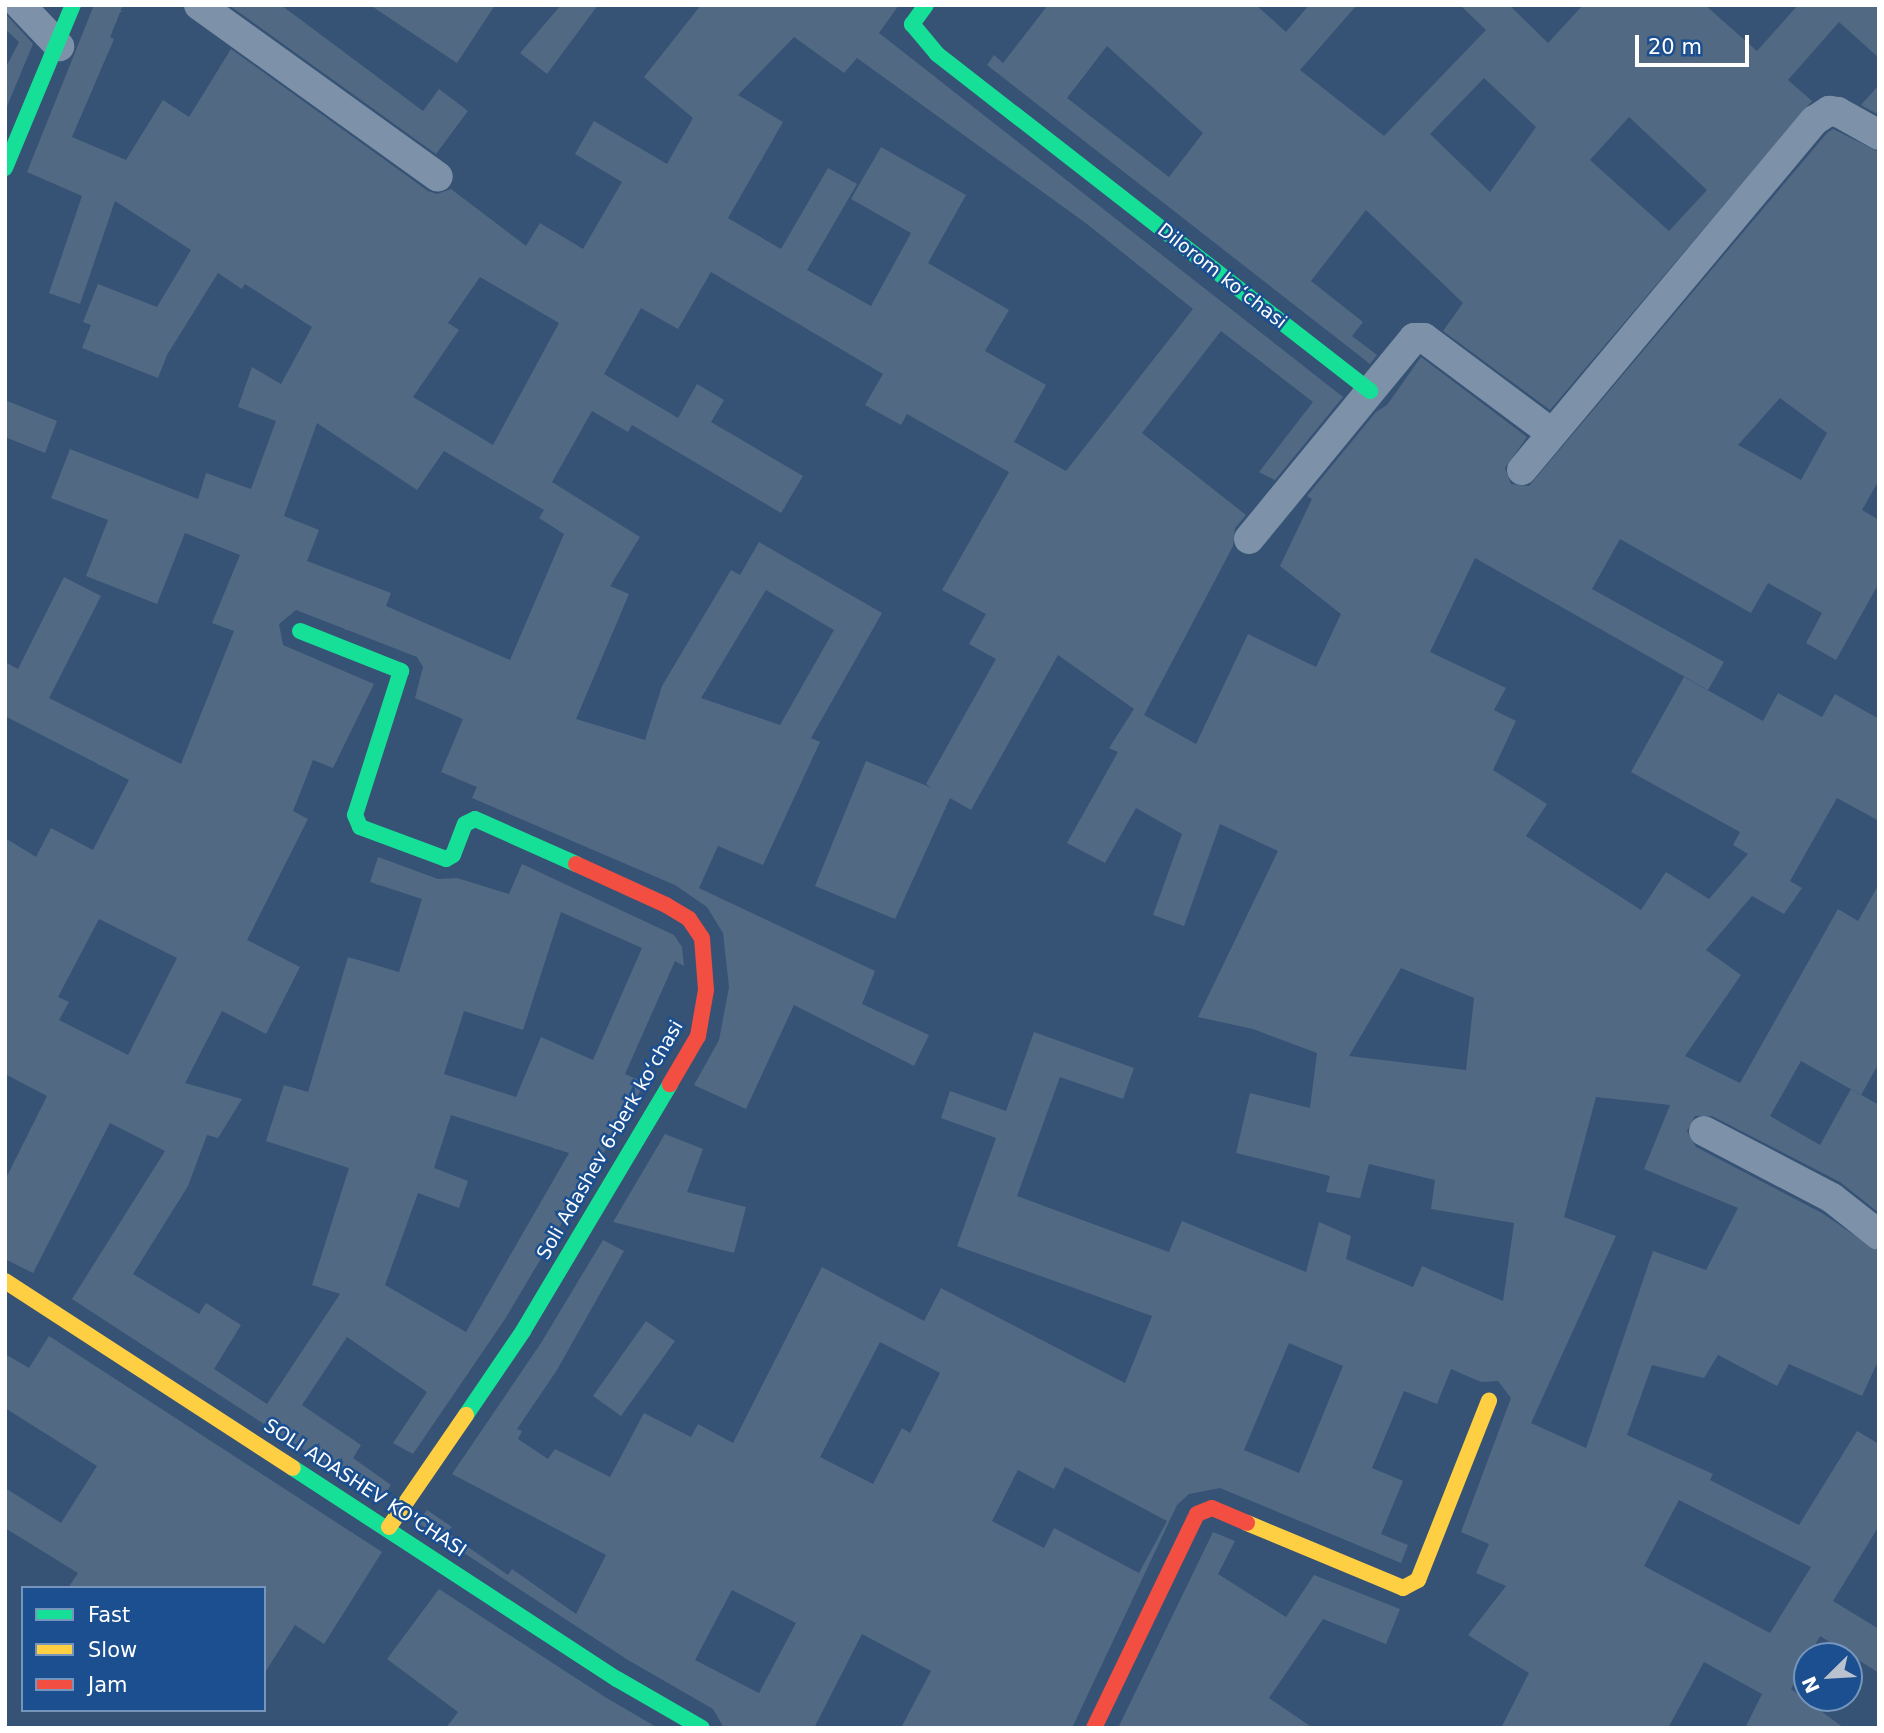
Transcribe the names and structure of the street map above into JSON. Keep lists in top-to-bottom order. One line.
{"streets":{"street":["Dilorom koʻchasi","Soli Adashev 6-berk koʻchasi","SOLI ADASHEV KO'CHASI"]},"crossings":[["Soli Adashev 6-berk koʻchasi","SOLI ADASHEV KO'CHASI"]],"legend":["Fast","Slow","Jam"],"scale_bar":"20 m","north":"bottom left"}
